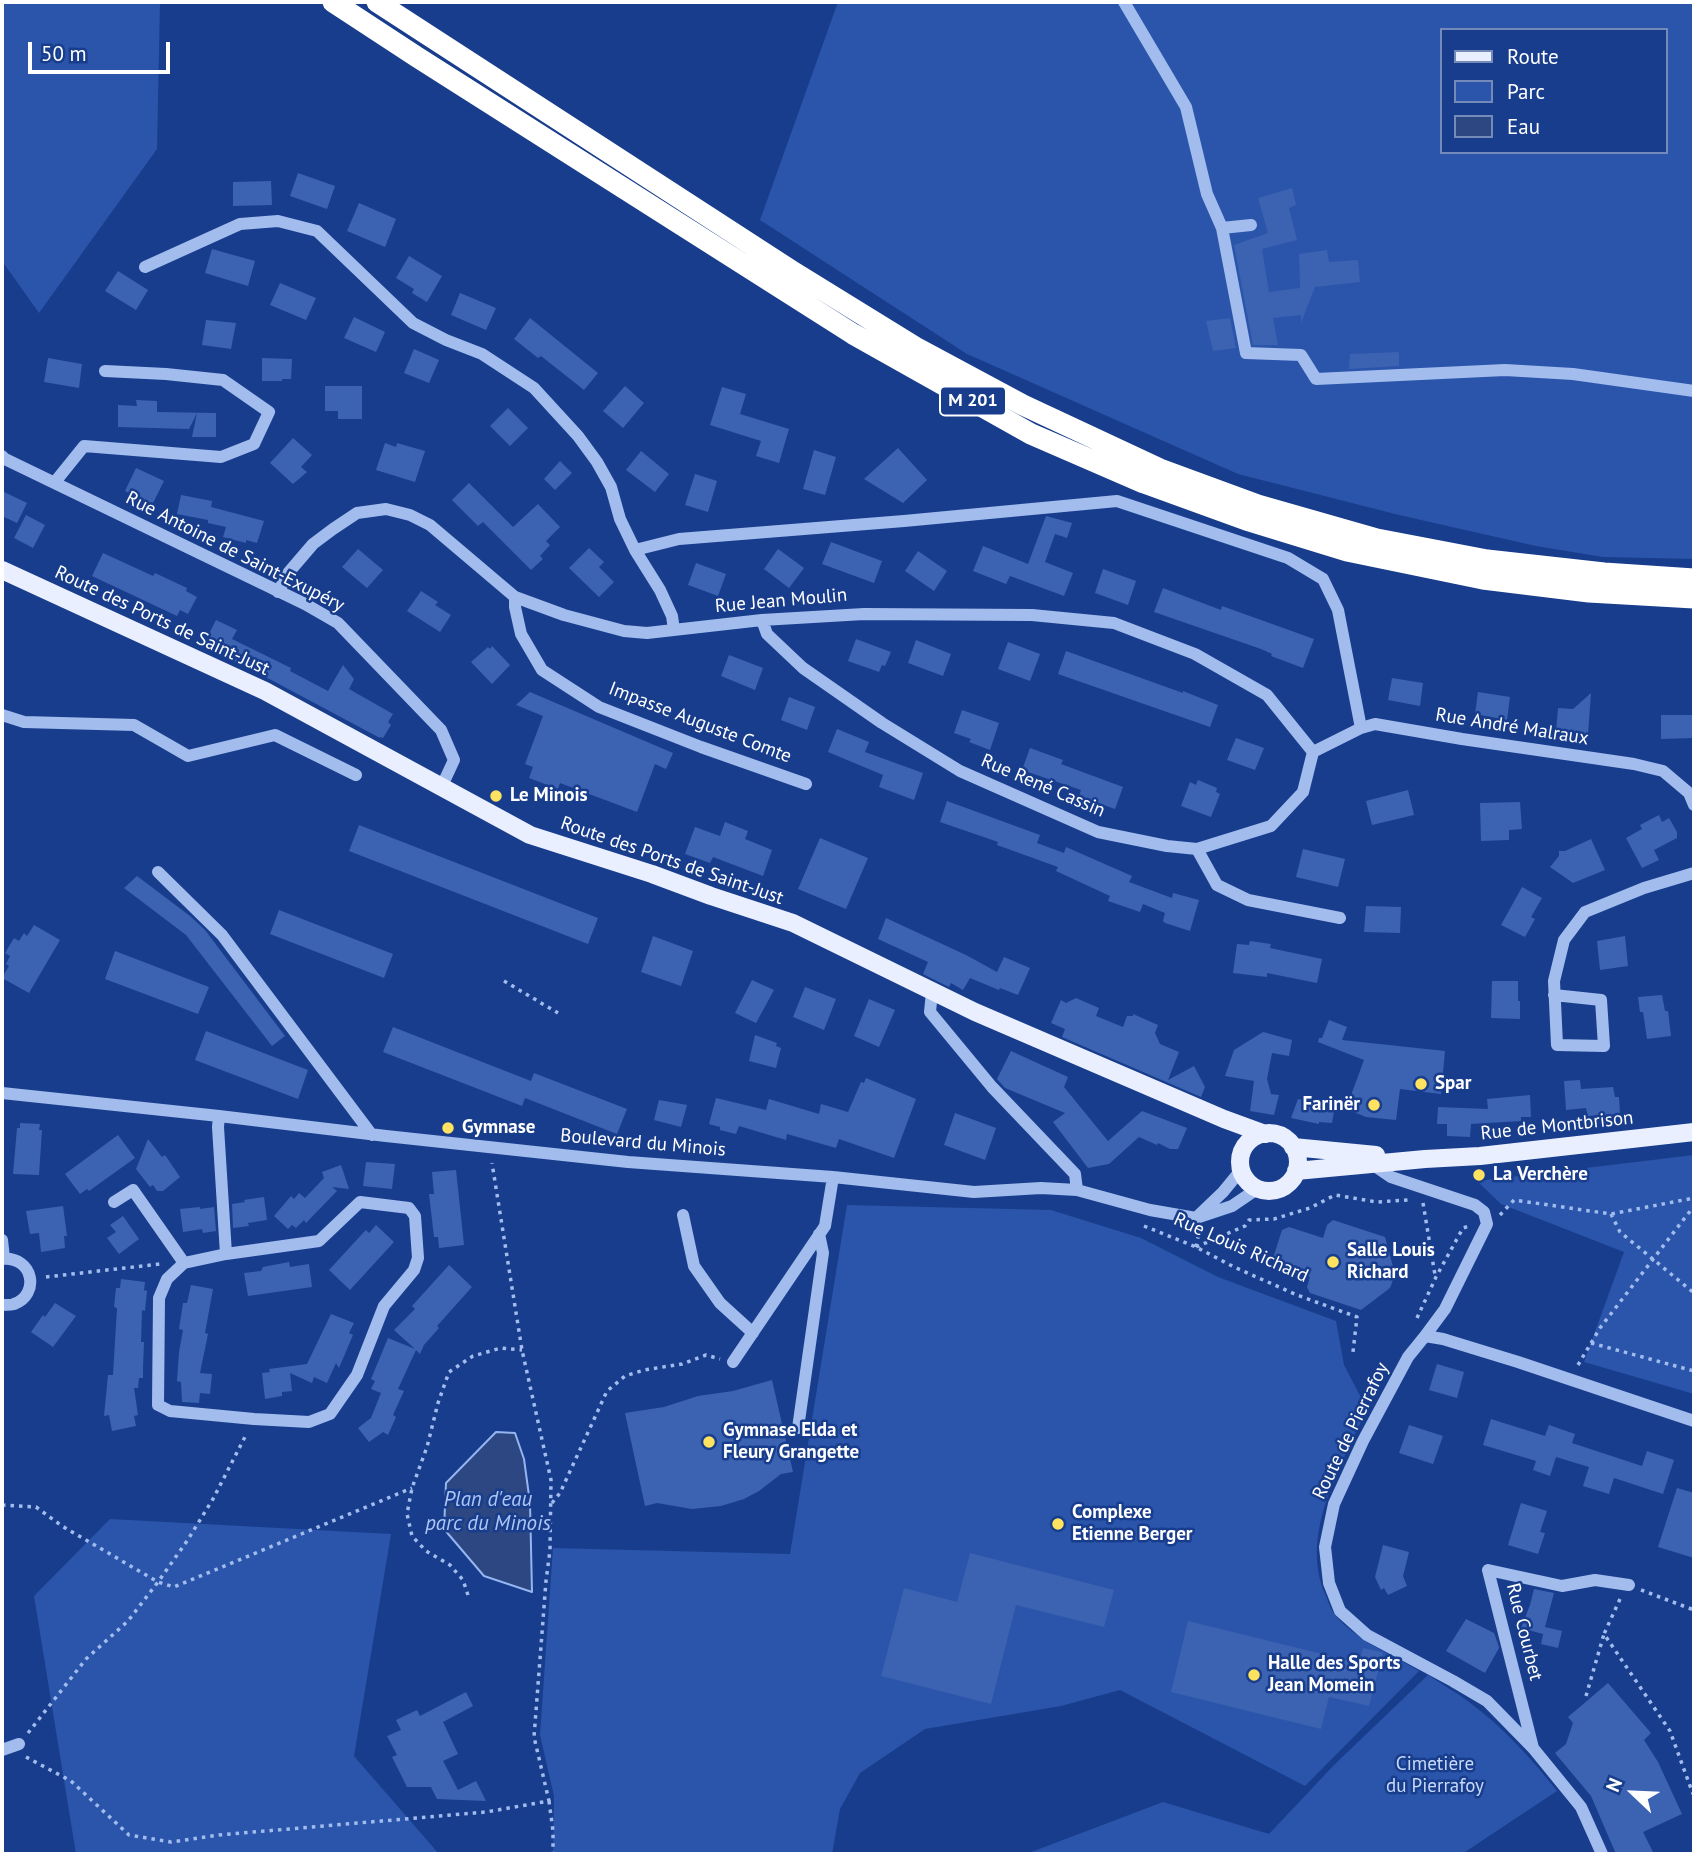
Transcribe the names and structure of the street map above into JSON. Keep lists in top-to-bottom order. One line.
{"streets":{"highway":["M 201"],"main road":["Route des Ports de Saint-Just","Rue de Montbrison"],"street":["Rue Antoine de Saint-Exupéry","Rue Jean Moulin","Impasse Auguste Comte","Rue André Malraux","Rue René Cassin","Boulevard du Minois","Route de Pierrafoy","Rue Courbet"],"path":["Rue Louis Richard"]},"crossings":[["Rue Antoine de Saint-Exupéry","Rue Jean Moulin"],["Rue Antoine de Saint-Exupéry","Route des Ports de Saint-Just"],["Rue Jean Moulin","Impasse Auguste Comte"],["Rue Jean Moulin","Rue André Malraux"],["Rue Jean Moulin","Rue René Cassin"],["Route des Ports de Saint-Just","Rue de Montbrison"],["Route des Ports de Saint-Just","Boulevard du Minois"],["Rue André Malraux","Rue René Cassin"],["Rue de Montbrison","Boulevard du Minois"],["Route de Pierrafoy","Rue Courbet"]],"water":["Plan d'eau parc du Minois"],"parks":["Cimetière du Pierrafoy"],"places":["Le Minois","Spar","Farinër","Gymnase","La Verchère","Salle Louis Richard","Gymnase Elda et Fleury Grangette","Complexe Etienne Berger","Halle des Sports Jean Momein"],"legend":["Route","Parc","Eau"],"scale_bar":"50 m","north":"top left"}
